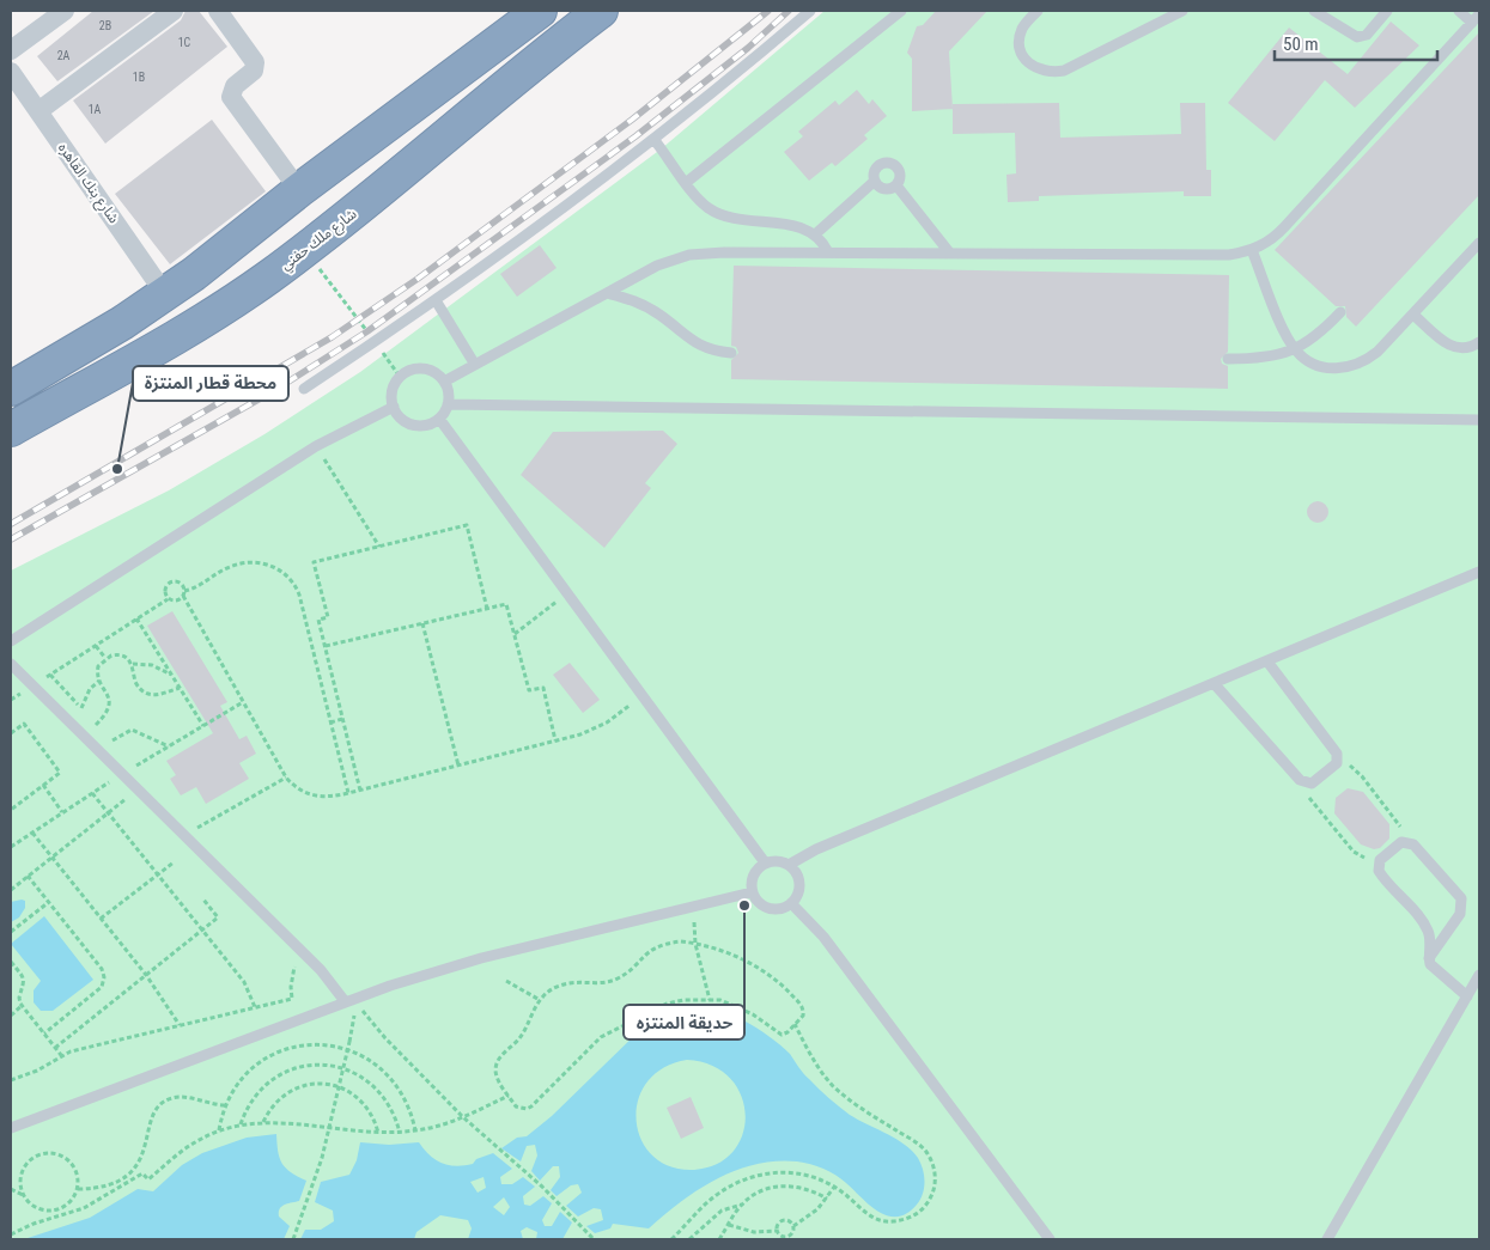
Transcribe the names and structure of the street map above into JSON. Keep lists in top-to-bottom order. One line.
{"streets":{"highway":["شارع ملك حفني"],"street":["شارع بنك القاهره"]},"places":["محطة قطار المنتزة","حديقة المنتزه"],"house_numbers":["2B","1C","2A","1B","1A"],"scale_bar":"50 m"}
